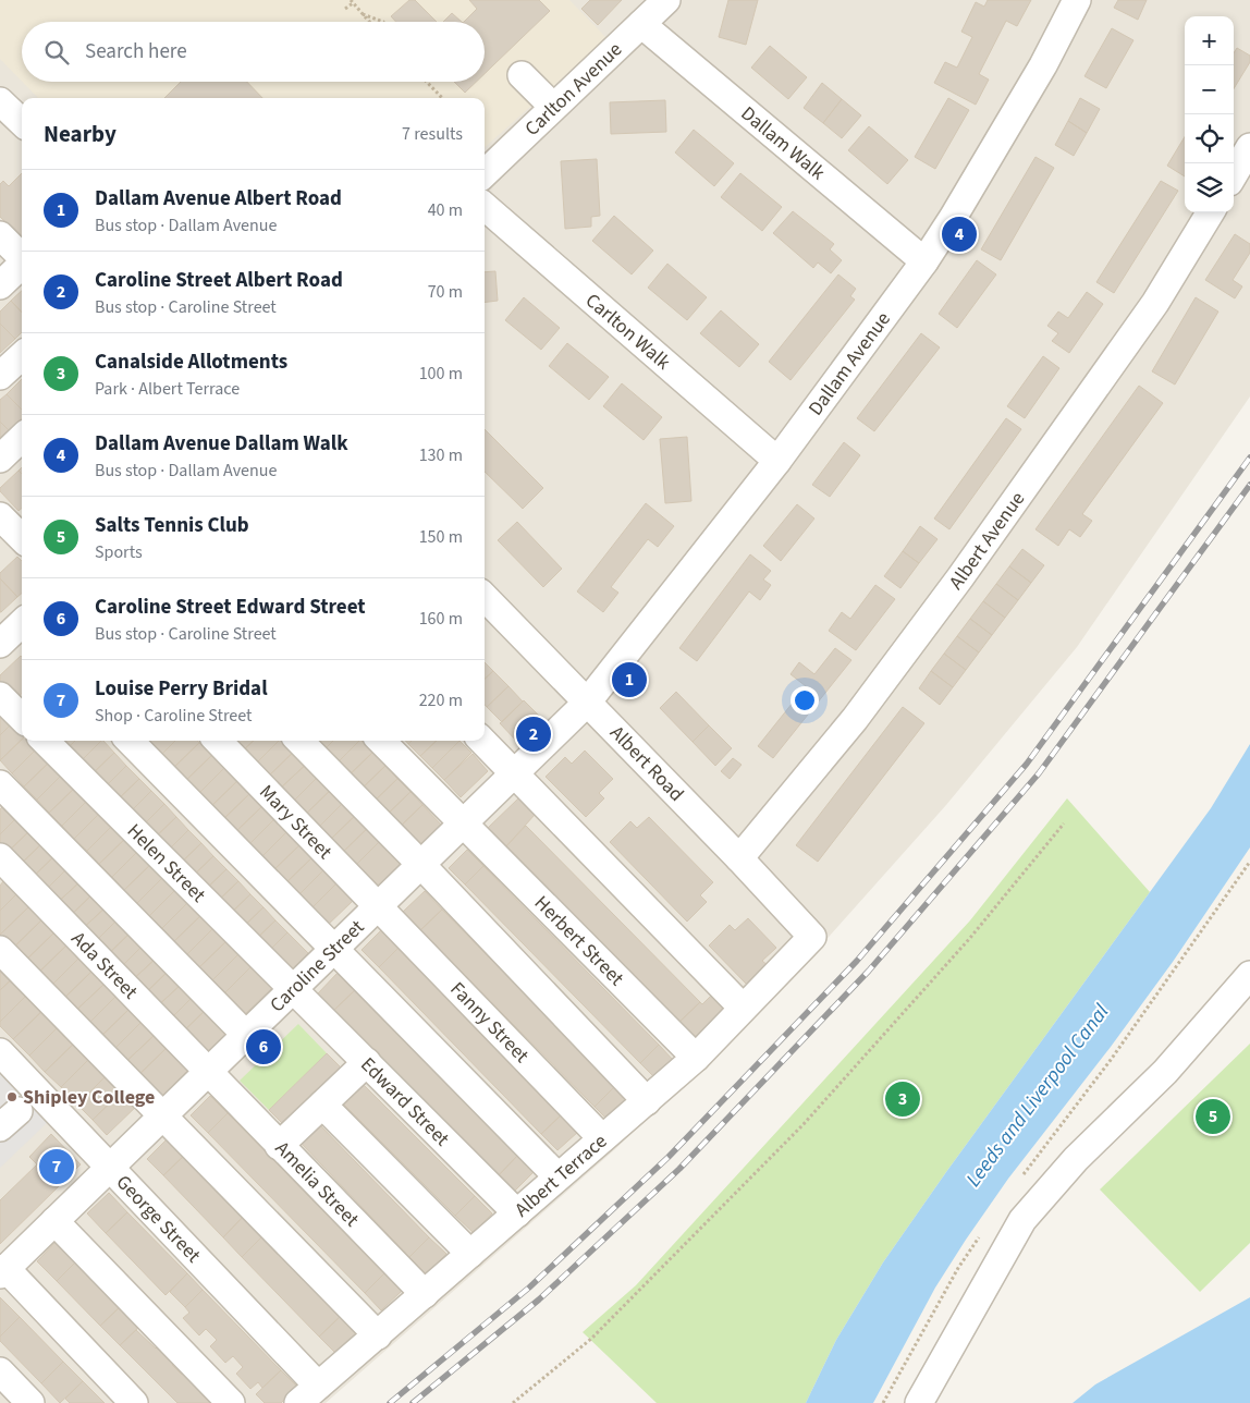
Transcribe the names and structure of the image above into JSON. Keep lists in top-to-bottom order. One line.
{"streets":{"street":["Carlton Avenue","Dallam Walk","Carlton Walk","Dallam Avenue","Albert Avenue","Albert Road","Mary Street","Helen Street","Herbert Street","Ada Street","Caroline Street","Fanny Street","Edward Street","Albert Terrace","Amelia Street","George Street"]},"crossings":[["Carlton Avenue","Dallam Walk"],["Dallam Walk","Dallam Avenue"],["Carlton Walk","Dallam Avenue"],["Dallam Avenue","Albert Road"],["Dallam Avenue","Caroline Street"],["Albert Avenue","Albert Road"],["Albert Road","Caroline Street"],["Albert Road","Albert Terrace"],["Mary Street","Caroline Street"],["Mary Street","Fanny Street"],["Helen Street","Caroline Street"],["Helen Street","Edward Street"],["Herbert Street","Caroline Street"],["Herbert Street","Albert Terrace"],["Ada Street","Caroline Street"],["Ada Street","Amelia Street"],["Caroline Street","Fanny Street"],["Caroline Street","Edward Street"],["Caroline Street","Amelia Street"],["Caroline Street","George Street"],["Fanny Street","Albert Terrace"],["Edward Street","Albert Terrace"],["Albert Terrace","Amelia Street"],["Albert Terrace","George Street"]],"water":["Leeds and Liverpool Canal"],"places":["Shipley College"],"page":{"map_buttons":["+","−"],"search":"Search here","heading":["Nearby","7 results"],"list":[{"mark":"1","name":"Dallam Avenue Albert Road","note":"Bus stop · Dallam Avenue","value":"40 m"},{"mark":"2","name":"Caroline Street Albert Road","note":"Bus stop · Caroline Street","value":"70 m"},{"mark":"3","name":"Canalside Allotments","note":"Park · Albert Terrace","value":"100 m"},{"mark":"4","name":"Dallam Avenue Dallam Walk","note":"Bus stop · Dallam Avenue","value":"130 m"},{"mark":"5","name":"Salts Tennis Club","note":"Sports","value":"150 m"},{"mark":"6","name":"Caroline Street Edward Street","note":"Bus stop · Caroline Street","value":"160 m"},{"mark":"7","name":"Louise Perry Bridal","note":"Shop · Caroline Street","value":"220 m"}],"pins":["4","1","2","6","3","5","7"]}}
